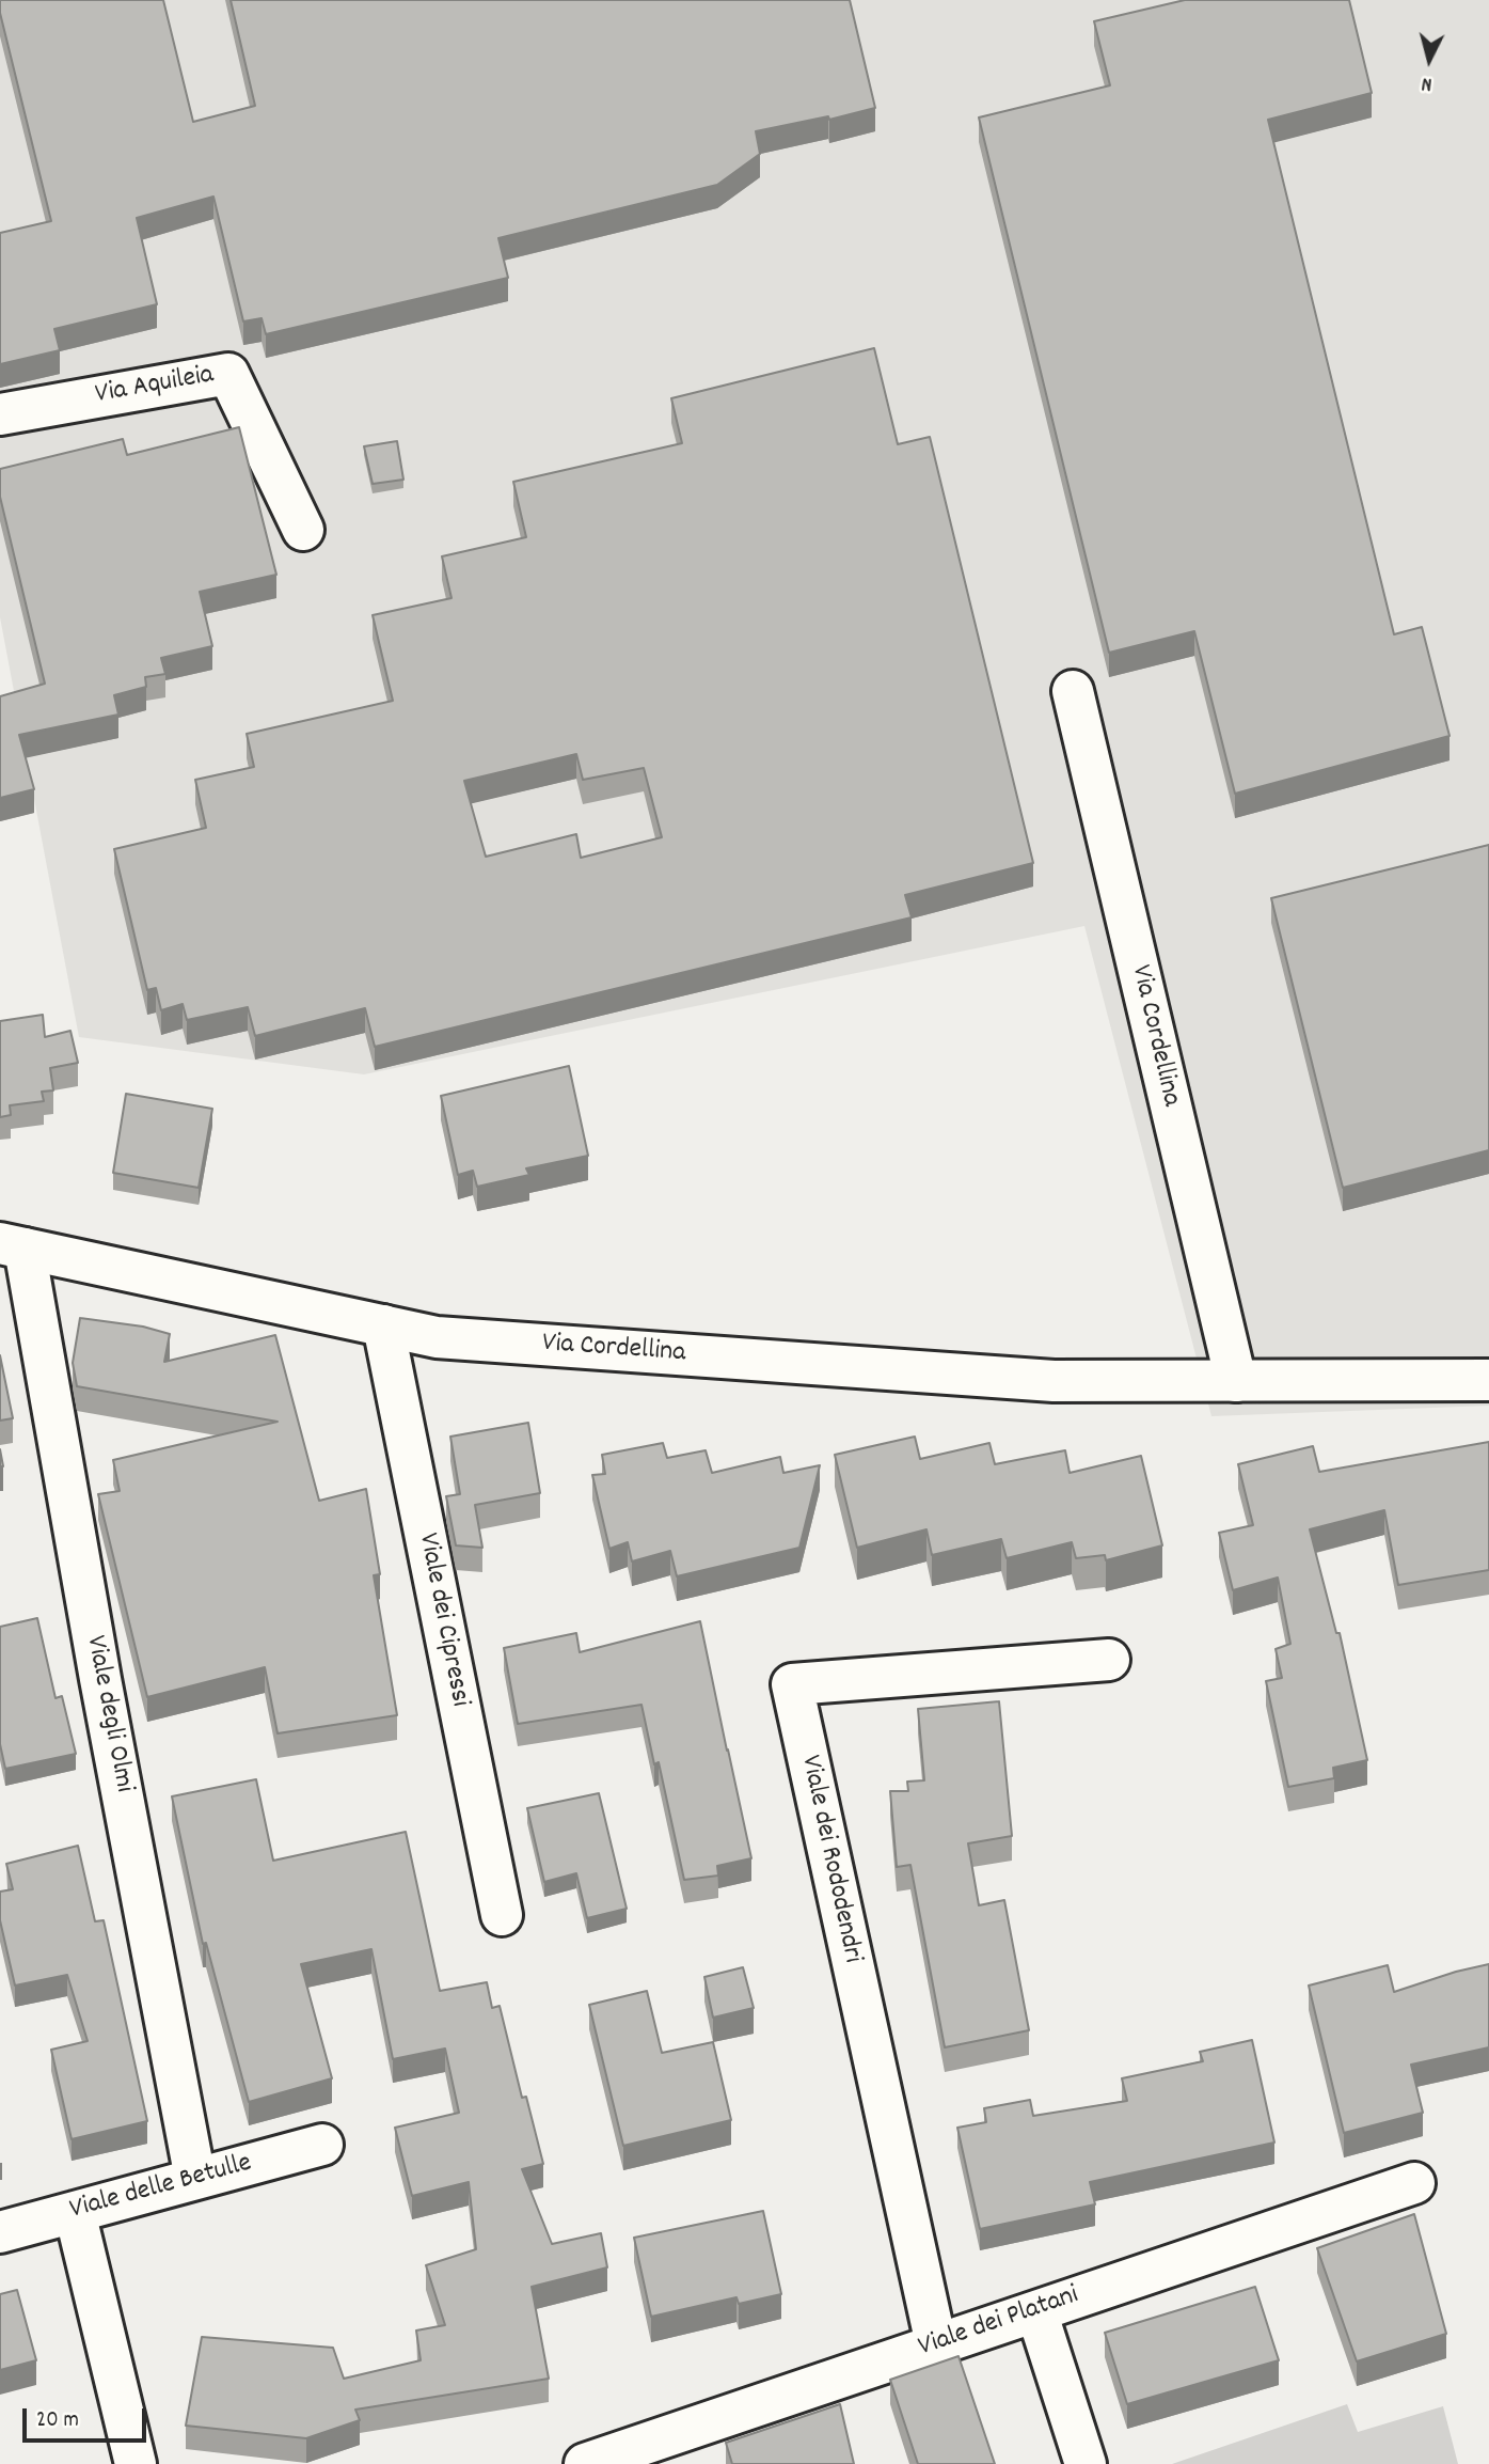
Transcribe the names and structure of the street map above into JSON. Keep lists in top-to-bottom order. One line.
{"streets":{"street":["Via Aquileia","Via Cordellina","Viale dei Cipressi","Viale degli Olmi","Viale dei Rododendri","Viale delle Betulle","Viale dei Platani"]},"crossings":[["Via Cordellina","Viale dei Cipressi"],["Via Cordellina","Viale degli Olmi"],["Viale degli Olmi","Viale delle Betulle"],["Viale dei Rododendri","Viale dei Platani"]],"scale_bar":"20 m","north":"bottom"}
